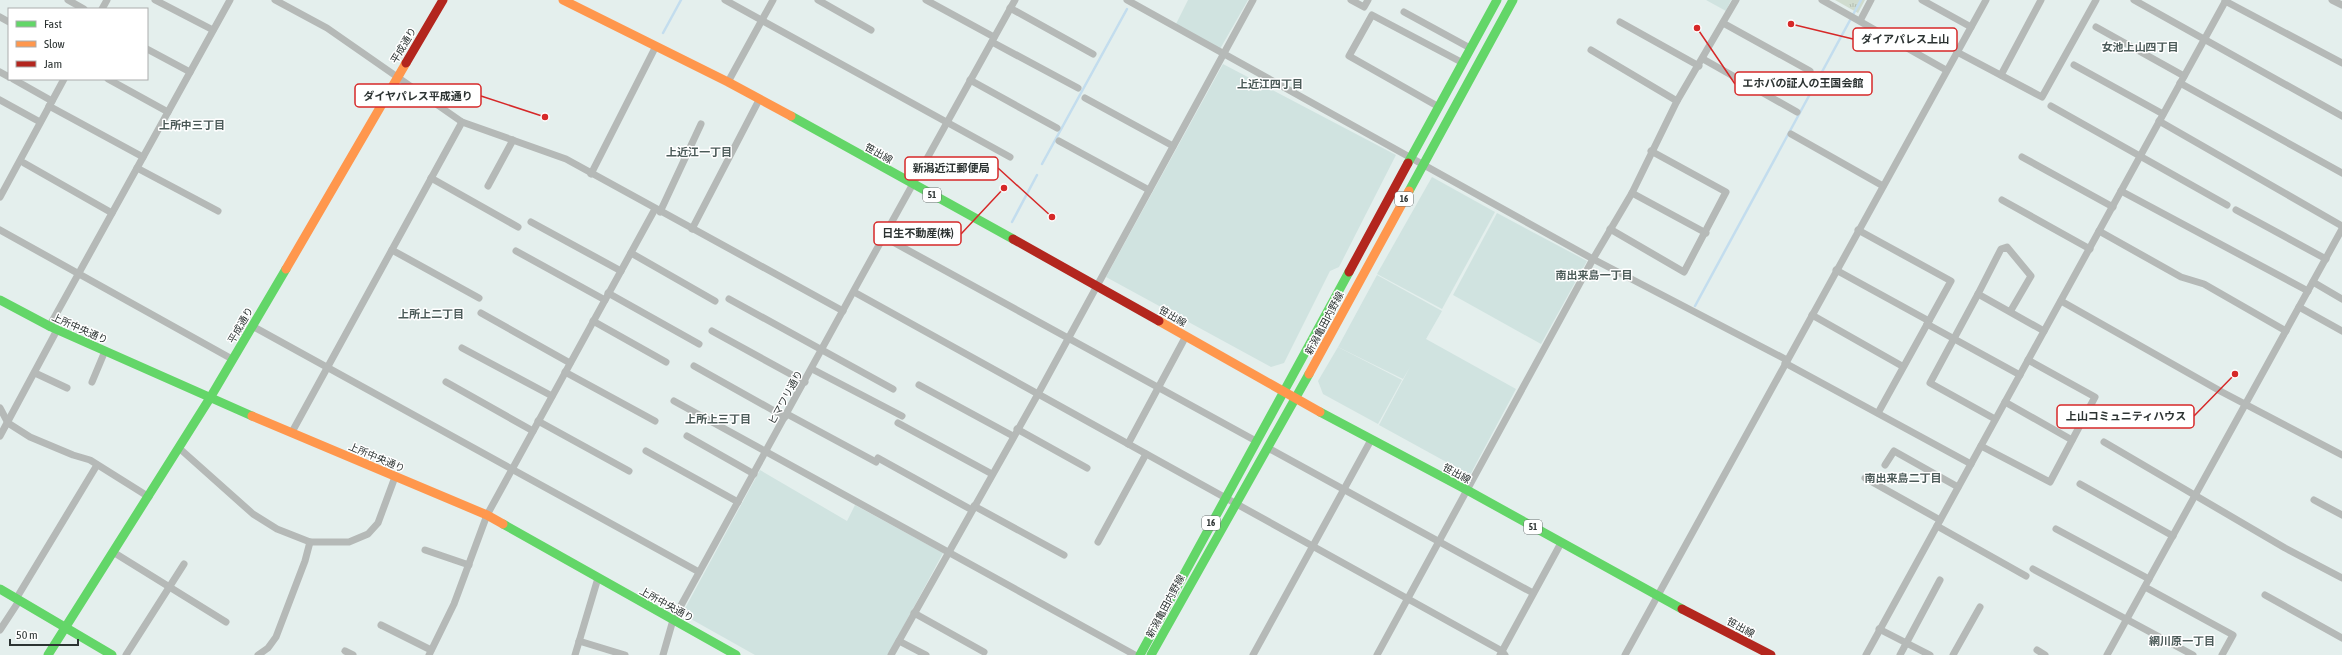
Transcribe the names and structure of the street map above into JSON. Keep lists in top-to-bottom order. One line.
{"streets":{"main road":["平成通り","笹出線","51","16","新潟亀田内野線","上所中央通り"],"street":["ヒマワリ通り"]},"crossings":[["平成通り","上所中央通り"],["笹出線","新潟亀田内野線"],["笹出線","ヒマワリ通り"],["上所中央通り","ヒマワリ通り"]],"districts":["女池上山四丁目","上近江四丁目","上所中三丁目","上近江一丁目","南出来島一丁目","上所上二丁目","上所上三丁目","南出来島二丁目","網川原一丁目"],"places":["ダイアパレス上山","エホバの証人の王国会館","ダイヤパレス平成通り","日生不動産(株)","新潟近江郵便局","上山コミュニティハウス"],"legend":["Fast","Slow","Jam"],"scale_bar":"50 m"}
